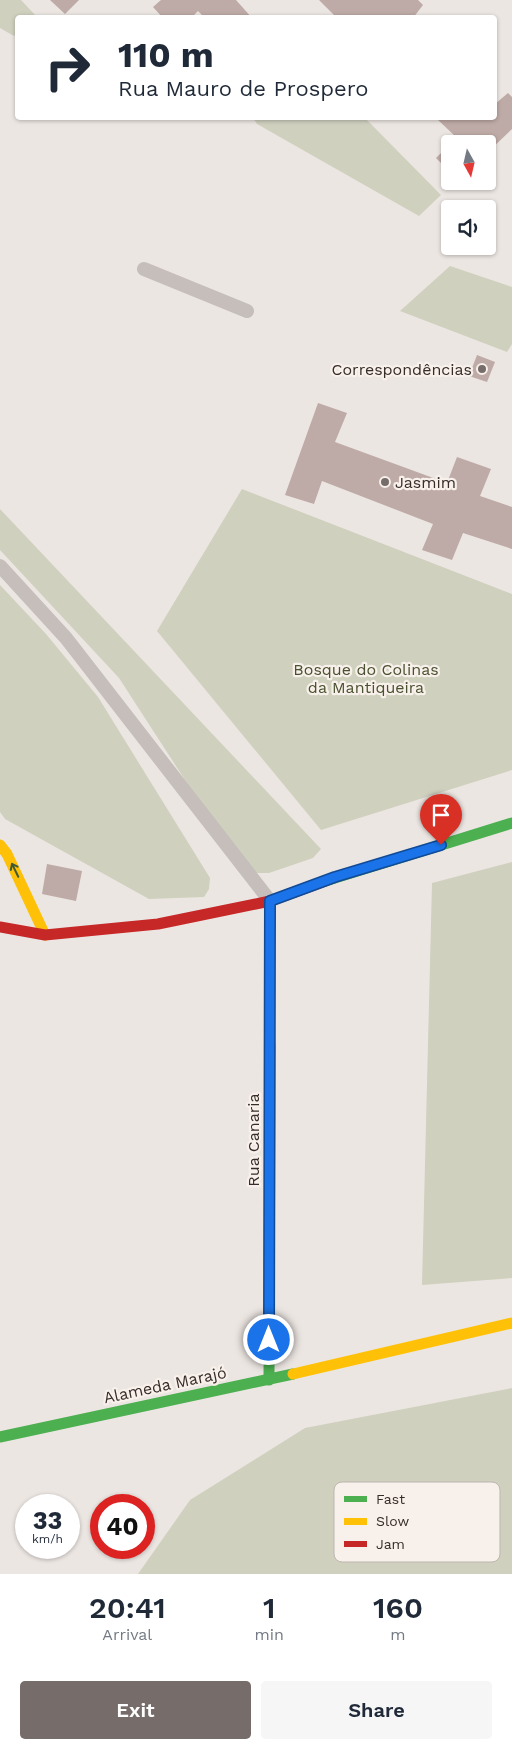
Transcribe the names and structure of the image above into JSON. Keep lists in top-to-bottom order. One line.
{"streets":{"street":["Rua Canaria","Alameda Marajó"]},"crossings":[["Rua Canaria","Alameda Marajó"]],"parks":["Bosque do Colinas da Mantiqueira"],"places":["Correspondências","Jasmim"],"legend":["Fast","Slow","Jam"],"north":"bottom","page":{"turn":["110 m","Rua Mauro de Prospero"],"speed":"33 km/h","limit":"40","eta":["20:41","Arrival","1","min","160","m"],"buttons":["Exit","Share"]}}
